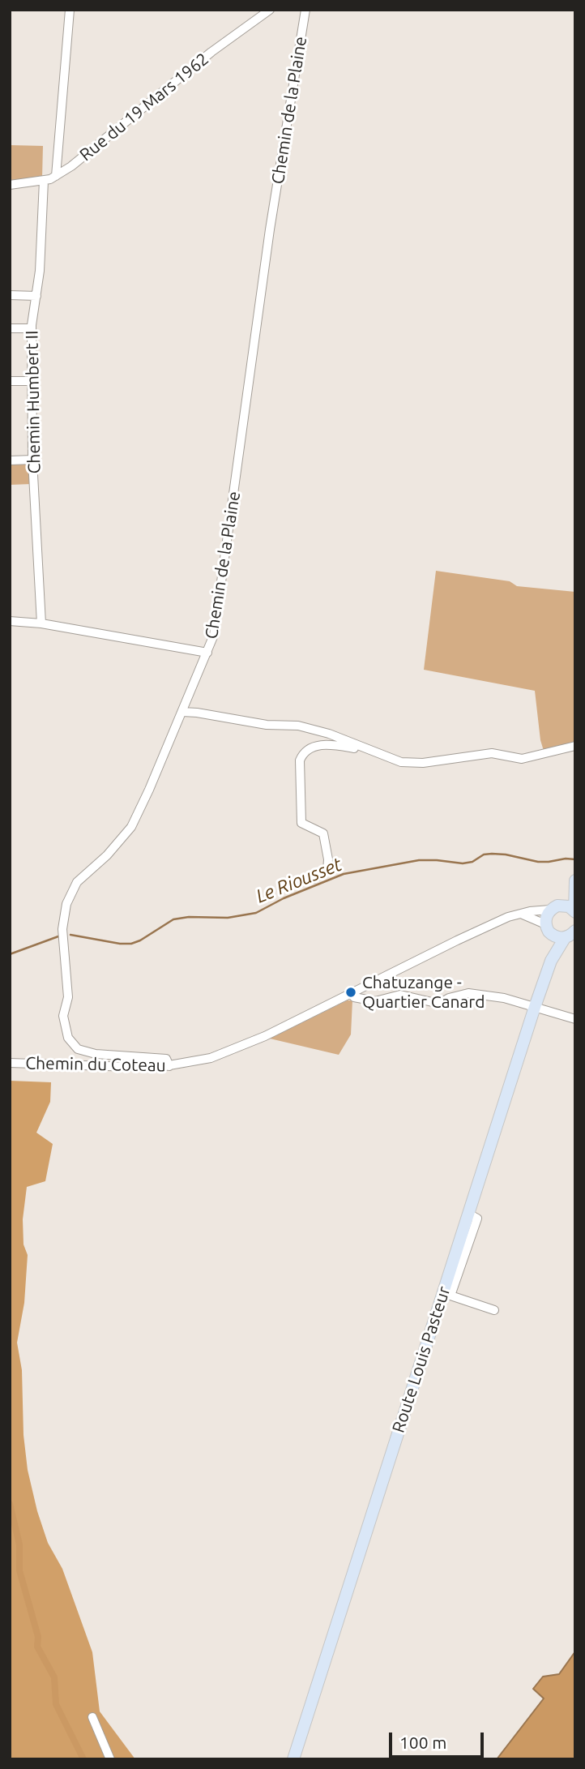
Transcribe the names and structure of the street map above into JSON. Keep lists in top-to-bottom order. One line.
{"streets":{"main road":["Route Louis Pasteur"],"street":["Rue du 19 Mars 1962","Chemin de la Plaine","Chemin Humbert II","Chemin du Coteau"]},"crossings":[["Rue du 19 Mars 1962","Chemin Humbert II"],["Chemin de la Plaine","Chemin du Coteau"],["Chemin du Coteau","Route Louis Pasteur"]],"water":["Le Riousset"],"places":["Chatuzange - Quartier Canard"],"scale_bar":"100 m"}
